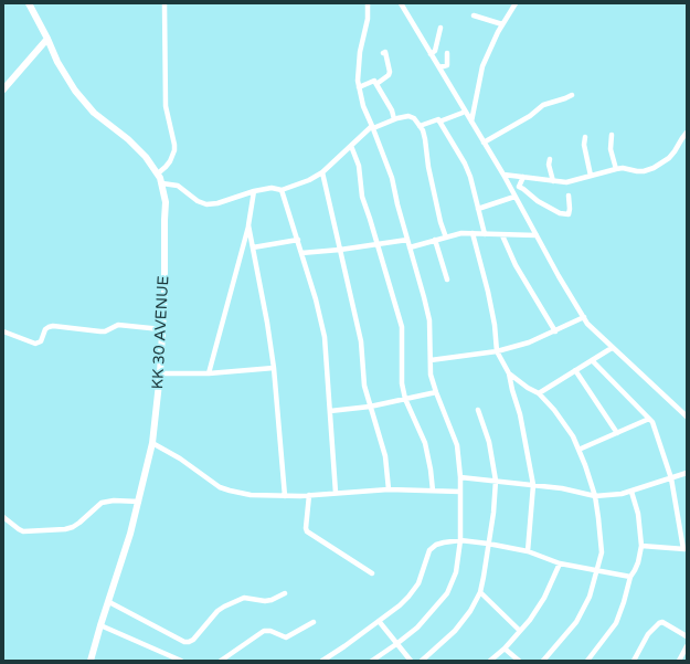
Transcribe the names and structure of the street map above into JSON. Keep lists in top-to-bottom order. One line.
{"streets":{"main road":["KK 30 AVENUE"]}}
